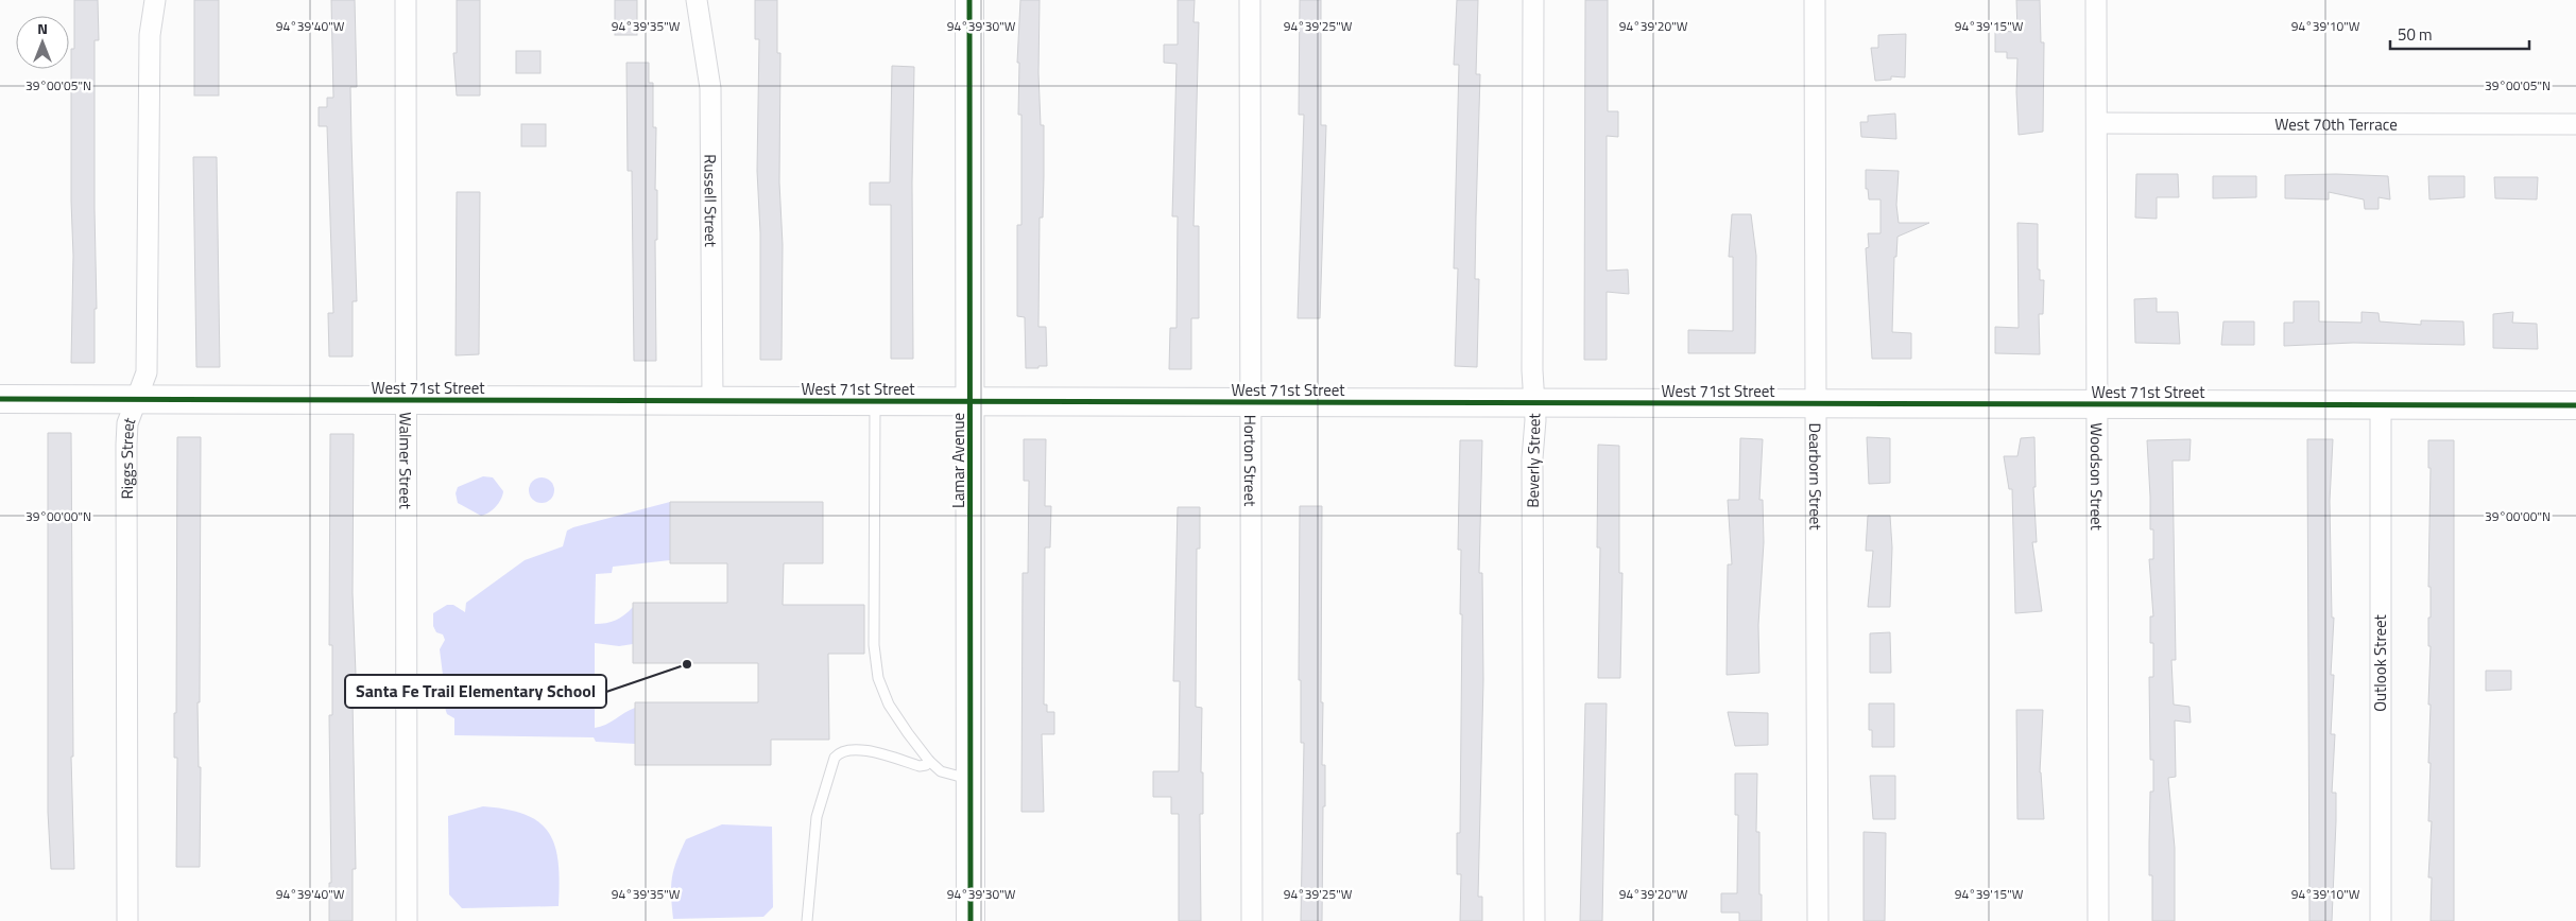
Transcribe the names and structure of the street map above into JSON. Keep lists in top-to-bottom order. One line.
{"streets":{"street":["West 70th Terrace","Russell Street","West 71st Street","Riggs Street","Walmer Street","Lamar Avenue","Horton Street","Beverly Street","Dearborn Street","Woodson Street","Outlook Street"]},"crossings":[["West 70th Terrace","Woodson Street"],["Russell Street","West 71st Street"],["West 71st Street","Riggs Street"],["West 71st Street","Walmer Street"],["West 71st Street","Lamar Avenue"],["West 71st Street","Horton Street"],["West 71st Street","Beverly Street"],["West 71st Street","Dearborn Street"],["West 71st Street","Woodson Street"],["West 71st Street","Outlook Street"]],"places":["Santa Fe Trail Elementary School"],"scale_bar":"50 m","north":"top","coordinates":["94°39'40\"W","94°39'35\"W","94°39'30\"W","94°39'25\"W","94°39'20\"W","94°39'15\"W","94°39'10\"W","39°00'05\"N","39°00'00\"N"]}
